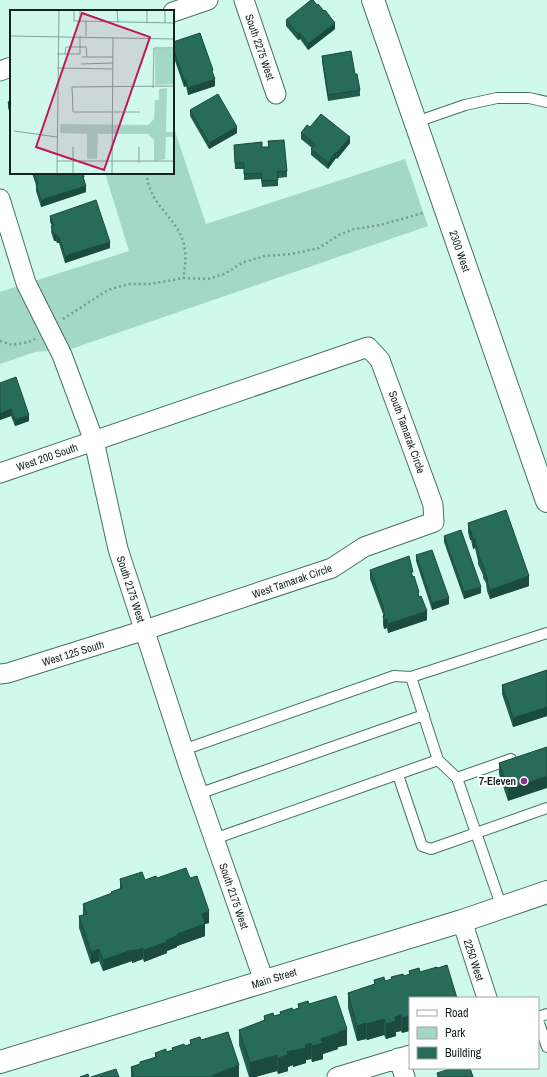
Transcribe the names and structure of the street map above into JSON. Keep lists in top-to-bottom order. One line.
{"streets":{"main road":["2300 West","Main Street"],"street":["South 2275 West","South Tamarak Circle","West 200 South","West Tamarak Circle","South 2175 West","West 125 South","2250 West"]},"crossings":[["South Tamarak Circle","West 200 South"],["South Tamarak Circle","West Tamarak Circle"],["South Tamarak Circle","South 2175 West"],["West 200 South","South 2175 West"],["West Tamarak Circle","South 2175 West"],["West Tamarak Circle","West 125 South"],["South 2175 West","West 125 South"],["South 2175 West","Main Street"],["2250 West","Main Street"]],"places":["7-Eleven"],"legend":["Road","Park","Building"]}
